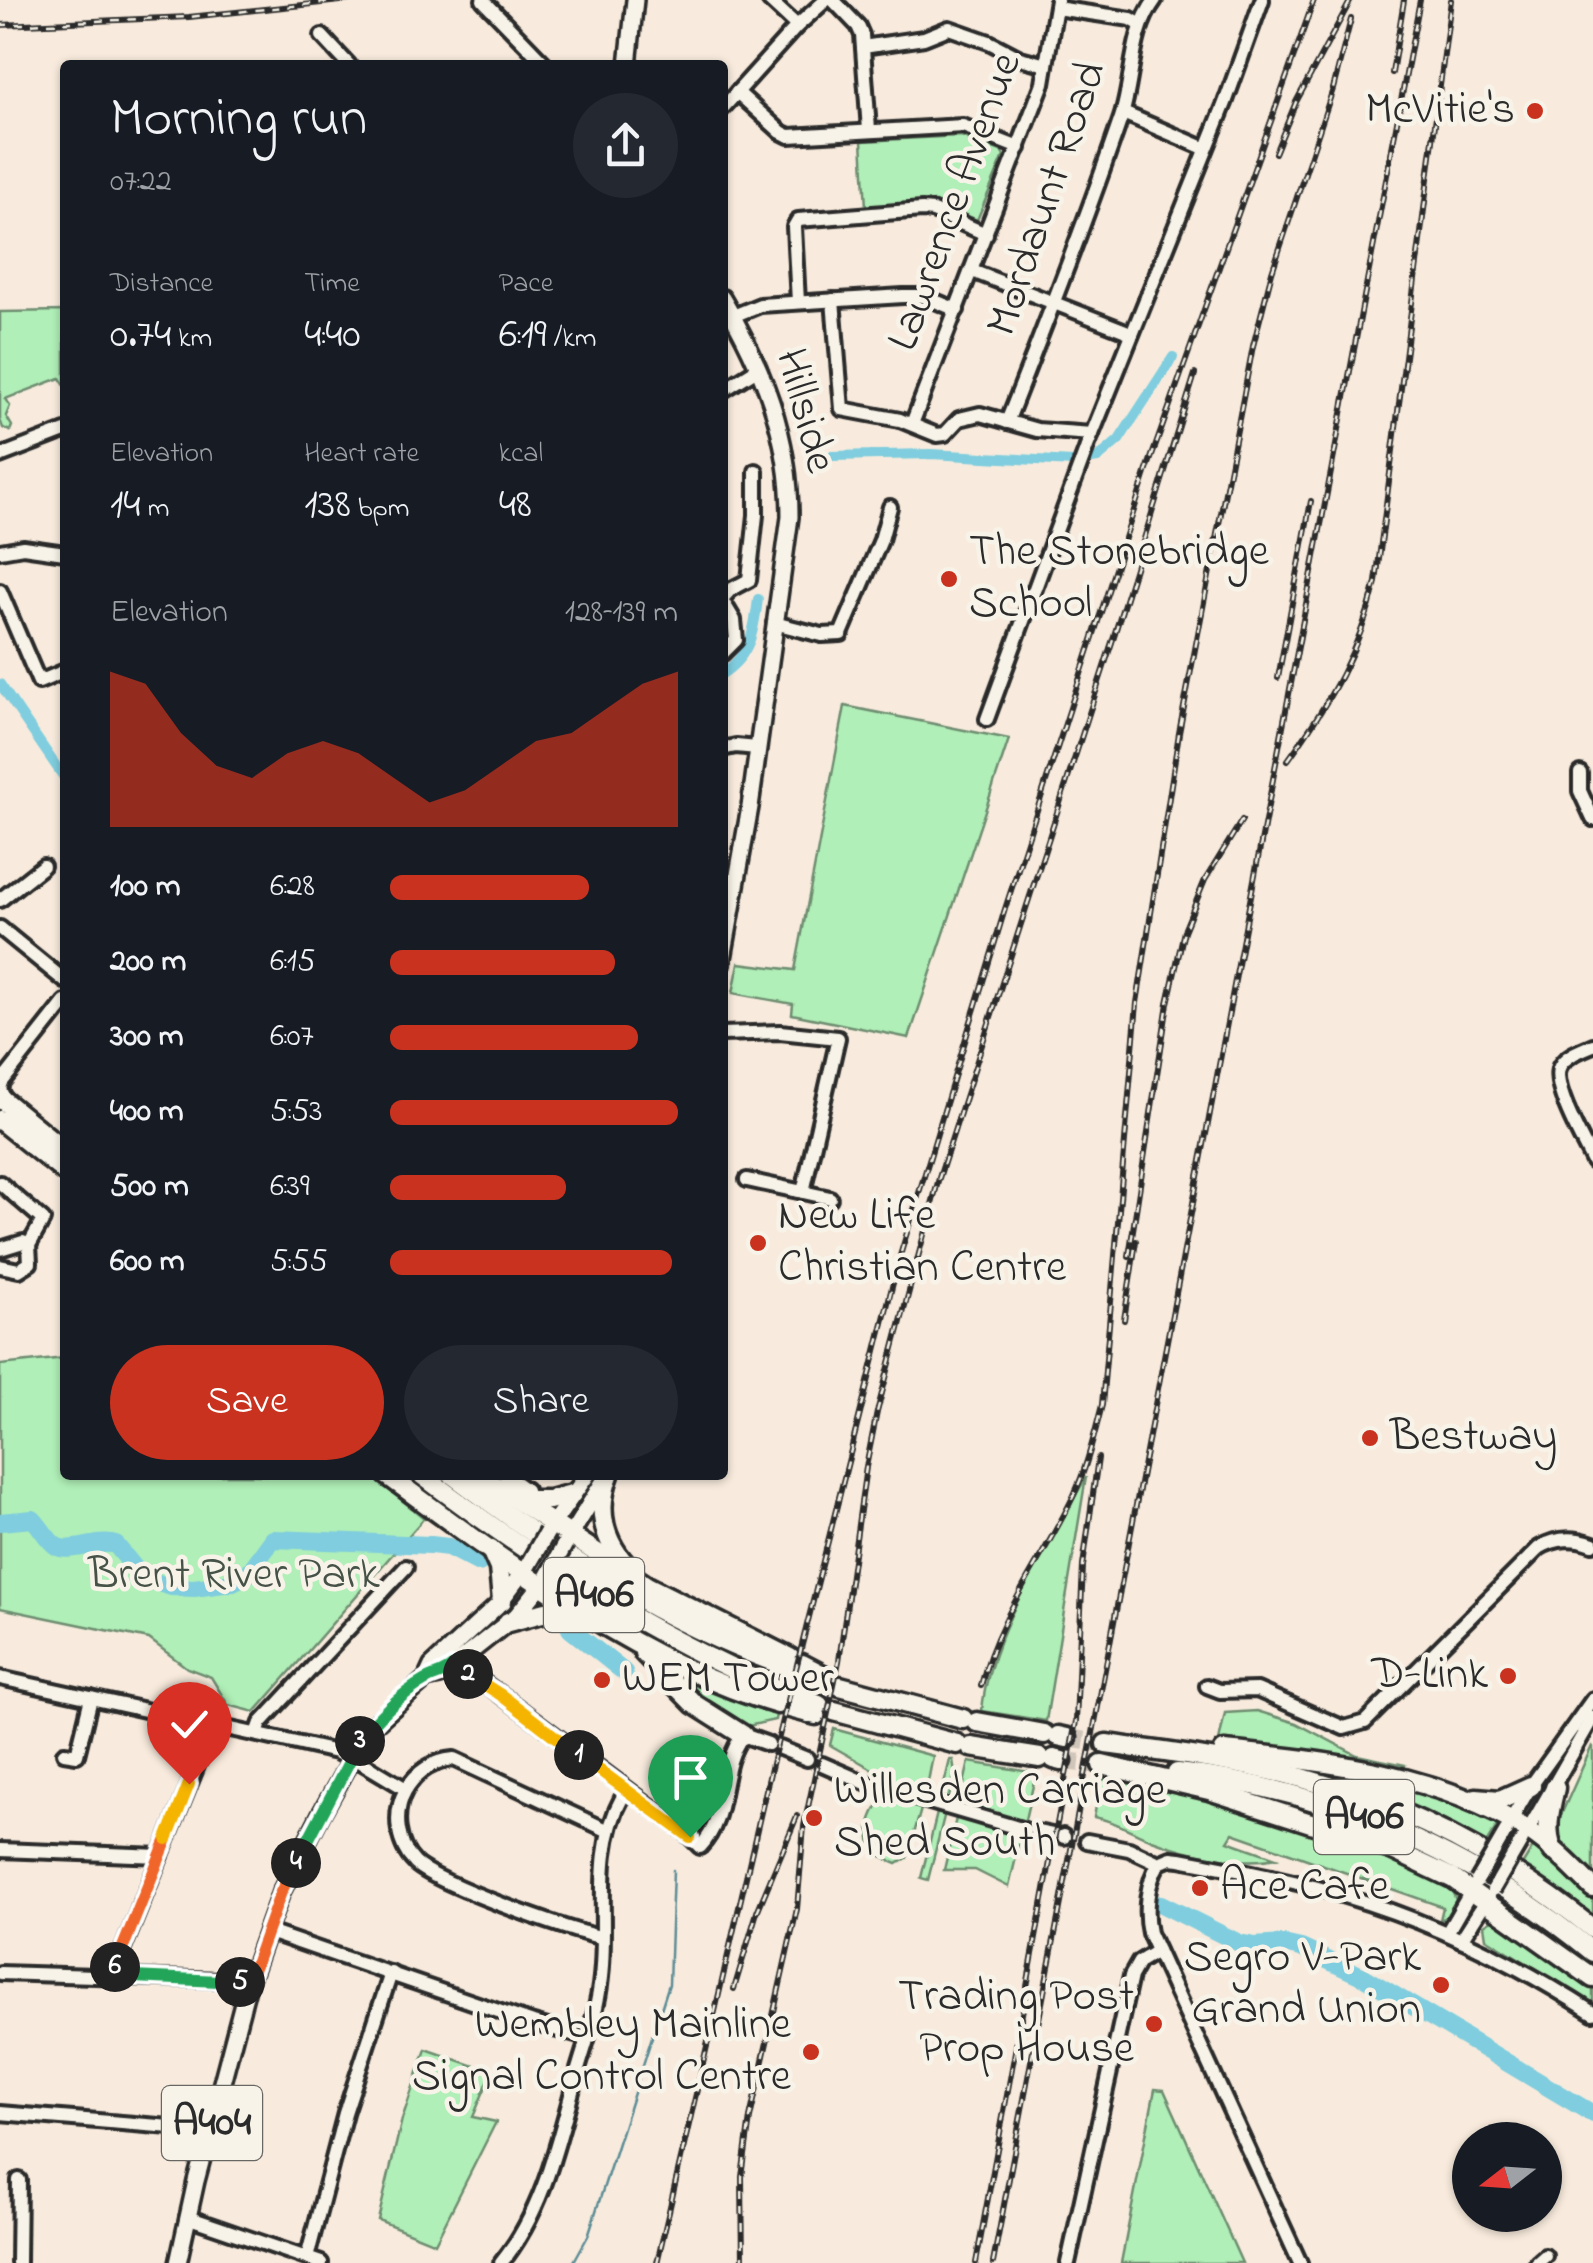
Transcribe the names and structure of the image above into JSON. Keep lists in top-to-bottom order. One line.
{"streets":{"highway":["A406"],"main road":["Hillside","A404"],"street":["Mordaunt Road","Lawrence Avenue"]},"crossings":[["A406","A404"]],"parks":["Brent River Park"],"places":["McVitie's","The Stonebridge School","New Life Christian Centre","Bestway","D-Link","WEM Tower","Willesden Carriage Shed South","Ace Cafe","Segro V-Park Grand Union","Trading Post Prop House","Wembley Mainline Signal Control Centre"],"north":"left","page":{"heading":["Morning run","07:22"],"stats":[["Distance","0.74 km"],["Time","4:40"],["Pace","6:19 /km"],["Elevation","14 m"],["Heart rate","138 bpm"],["kcal","48"]],"chart":["Elevation","128–139 m"],"list":[{"name":"100 m","note":"6:28"},{"name":"200 m","note":"6:15"},{"name":"300 m","note":"6:07"},{"name":"400 m","note":"5:53"},{"name":"500 m","note":"6:39"},{"name":"600 m","note":"5:55"}],"buttons":["Save","Share"],"pins":["2","3","1","4","6","5"]}}
